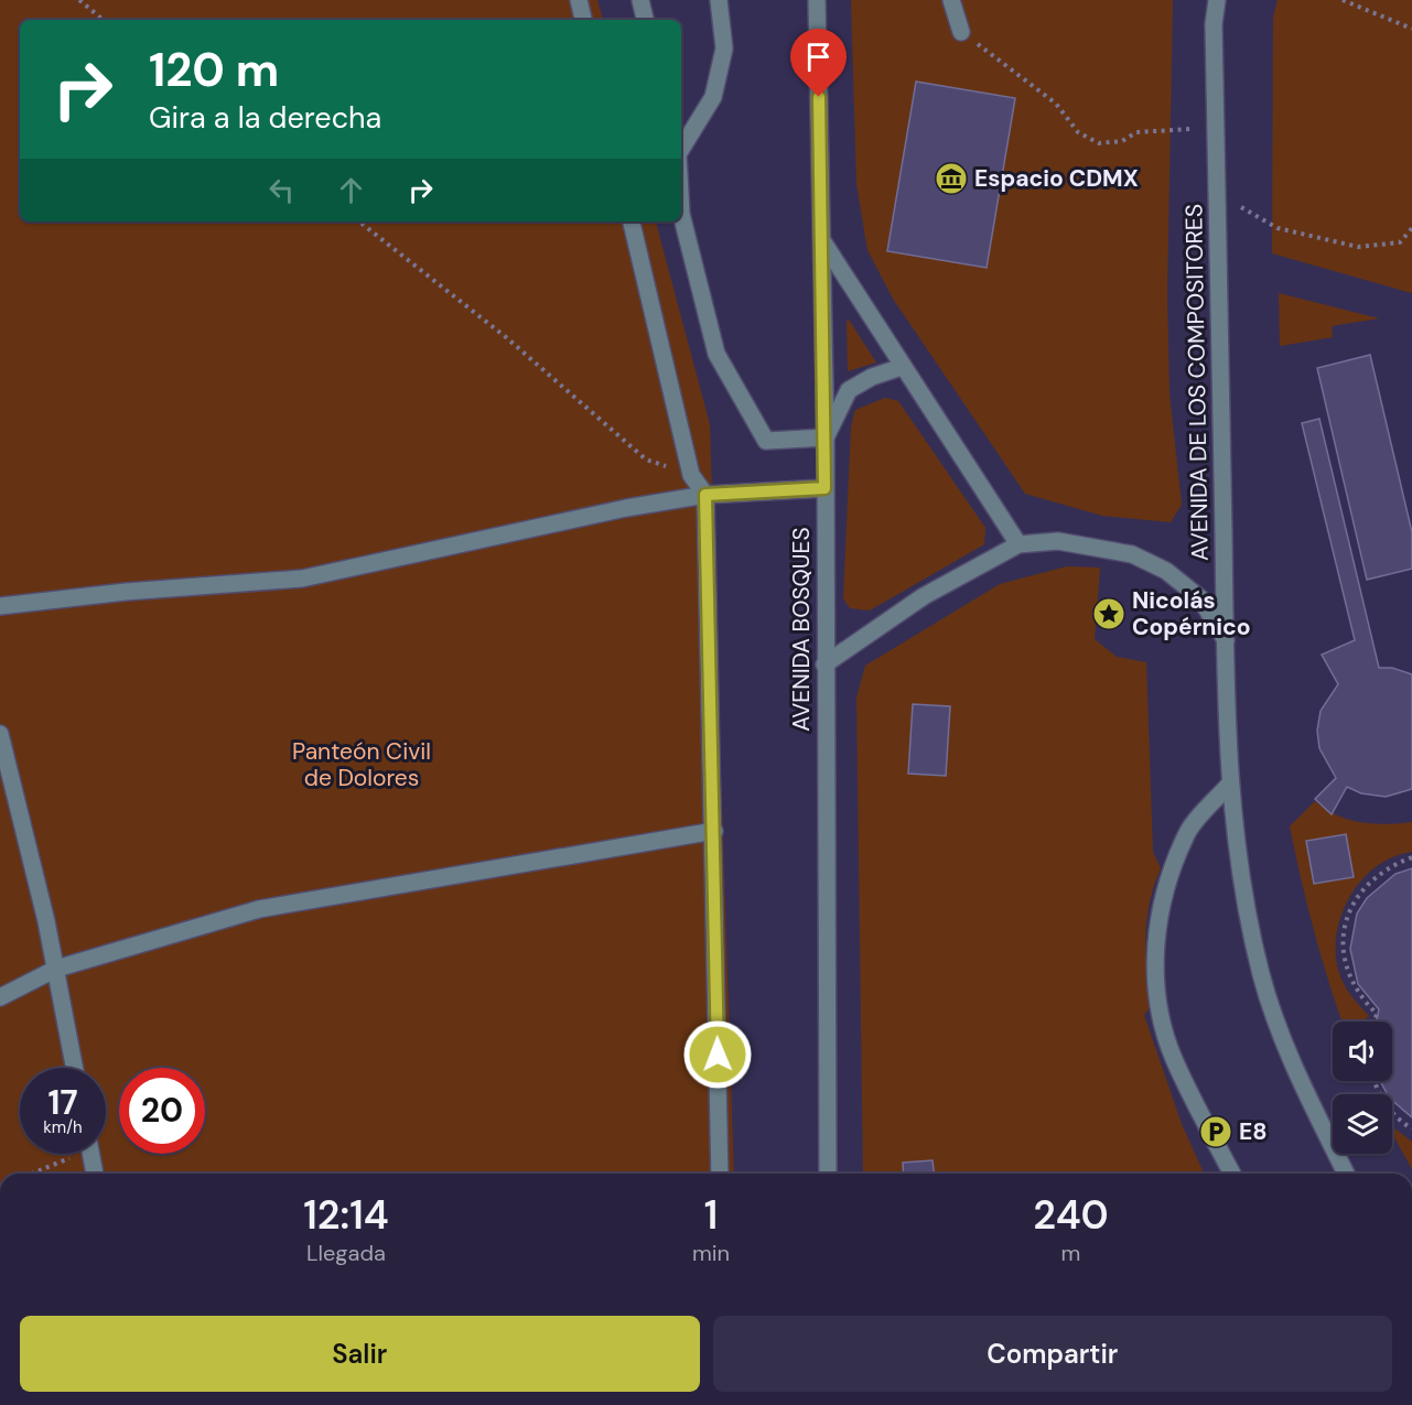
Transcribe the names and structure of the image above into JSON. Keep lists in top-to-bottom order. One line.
{"streets":{"street":["AVENIDA DE LOS COMPOSITORES","AVENIDA BOSQUES"]},"parks":["Panteón Civil de Dolores"],"places":{"museum":["Espacio CDMX"],"place":["Nicolás Copérnico"],"parking":["E8"]},"page":{"turn":["120 m","Gira a la derecha"],"speed":"17 km/h","limit":"20","eta":["12:14","Llegada","1","min","240","m"],"buttons":["Salir","Compartir"]}}
